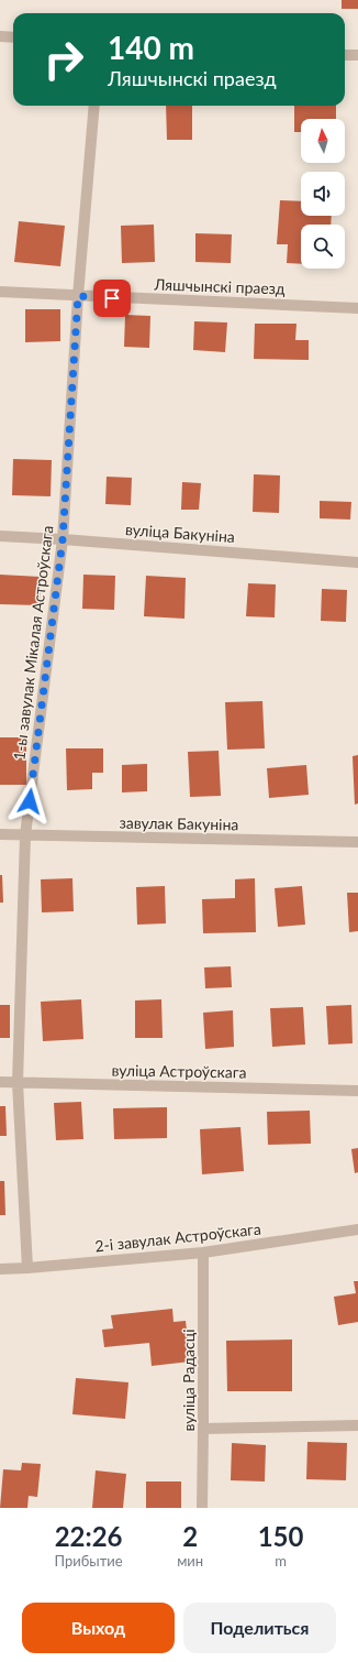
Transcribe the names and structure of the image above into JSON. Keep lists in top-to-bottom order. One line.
{"streets":{"street":["Ляшчынскі праезд","вуліца Бакуніна","1-ы завулак Мікалая Астроўскага","завулак Бакуніна","вуліца Астроўскага","2-і завулак Астроўскага","вуліца Радасці"]},"crossings":[["Ляшчынскі праезд","1-ы завулак Мікалая Астроўскага"],["вуліца Бакуніна","1-ы завулак Мікалая Астроўскага"],["1-ы завулак Мікалая Астроўскага","завулак Бакуніна"],["1-ы завулак Мікалая Астроўскага","вуліца Астроўскага"],["1-ы завулак Мікалая Астроўскага","2-і завулак Астроўскага"],["2-і завулак Астроўскага","вуліца Радасці"]],"north":"top","page":{"turn":["140 m","Ляшчынскі праезд"],"eta":["22:26","Прибытие","2","мин","150","m"],"buttons":["Выход","Поделиться"]}}
